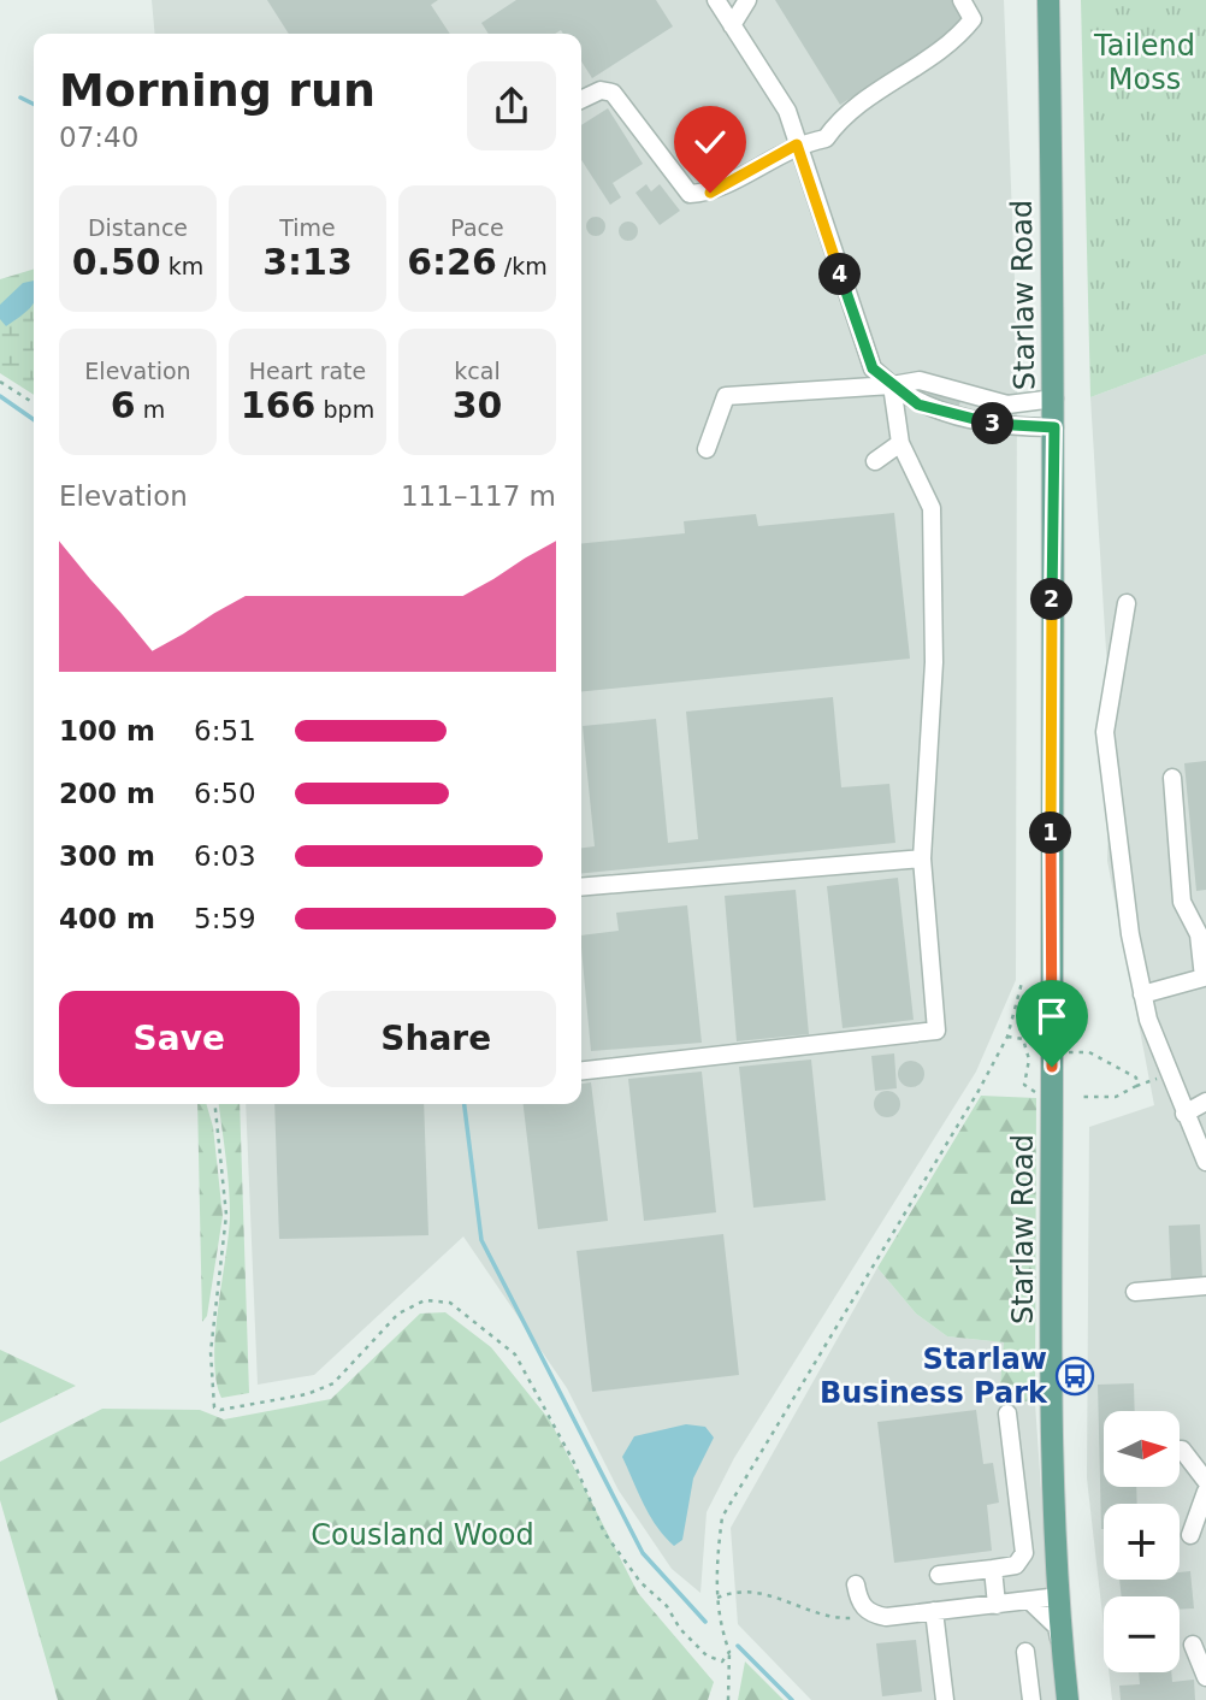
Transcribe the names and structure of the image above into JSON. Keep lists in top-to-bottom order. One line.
{"streets":{"main road":["Starlaw Road"]},"parks":["Tailend Moss","Cousland Wood"],"places":{"bus stop":["Starlaw Business Park"]},"north":"right","page":{"heading":["Morning run","07:40"],"stats":[["Distance","0.50 km"],["Time","3:13"],["Pace","6:26 /km"],["Elevation","6 m"],["Heart rate","166 bpm"],["kcal","30"]],"pins":["4","3","2","1"],"chart":["Elevation","111–117 m"],"list":[{"name":"100 m","note":"6:51"},{"name":"200 m","note":"6:50"},{"name":"300 m","note":"6:03"},{"name":"400 m","note":"5:59"}],"buttons":["Save","Share"],"map_buttons":["+","−"]}}
